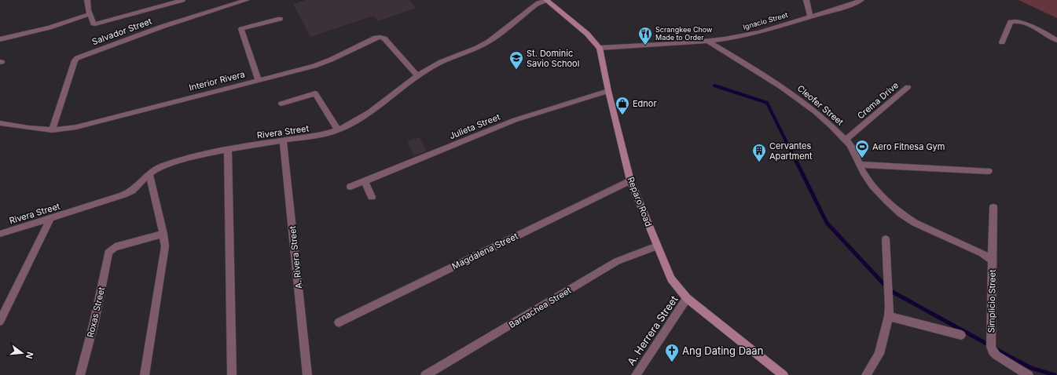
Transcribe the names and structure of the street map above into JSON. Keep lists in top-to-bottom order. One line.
{"streets":{"main road":["Reparo Road"],"street":["Ignacio Street","Salvador Street","Interior Rivera","Crema Drive","Cleofer Street","Julieta Street","Rivera Street","Magdalena Street","A. Rivera Street","Simplicio Street","Barnachea Street","Roxas Street","A. Herrera Street"]},"crossings":[["Ignacio Street","Cleofer Street"],["Salvador Street","Interior Rivera"],["Interior Rivera","Rivera Street"],["Crema Drive","Cleofer Street"],["Cleofer Street","Simplicio Street"],["Julieta Street","Reparo Road"],["Rivera Street","A. Rivera Street"],["Reparo Road","Magdalena Street"],["Reparo Road","Barnachea Street"],["Reparo Road","A. Herrera Street"]],"places":{"restaurant":["Scrangkee Chow Made to Order"],"school or university":["St. Dominic Savio School"],"shop":["Ednor"],"sports":["Aero Fitnesa Gym"],"building":["Cervantes Apartment"],"church":["Ang Dating Daan"]},"north":"right"}
